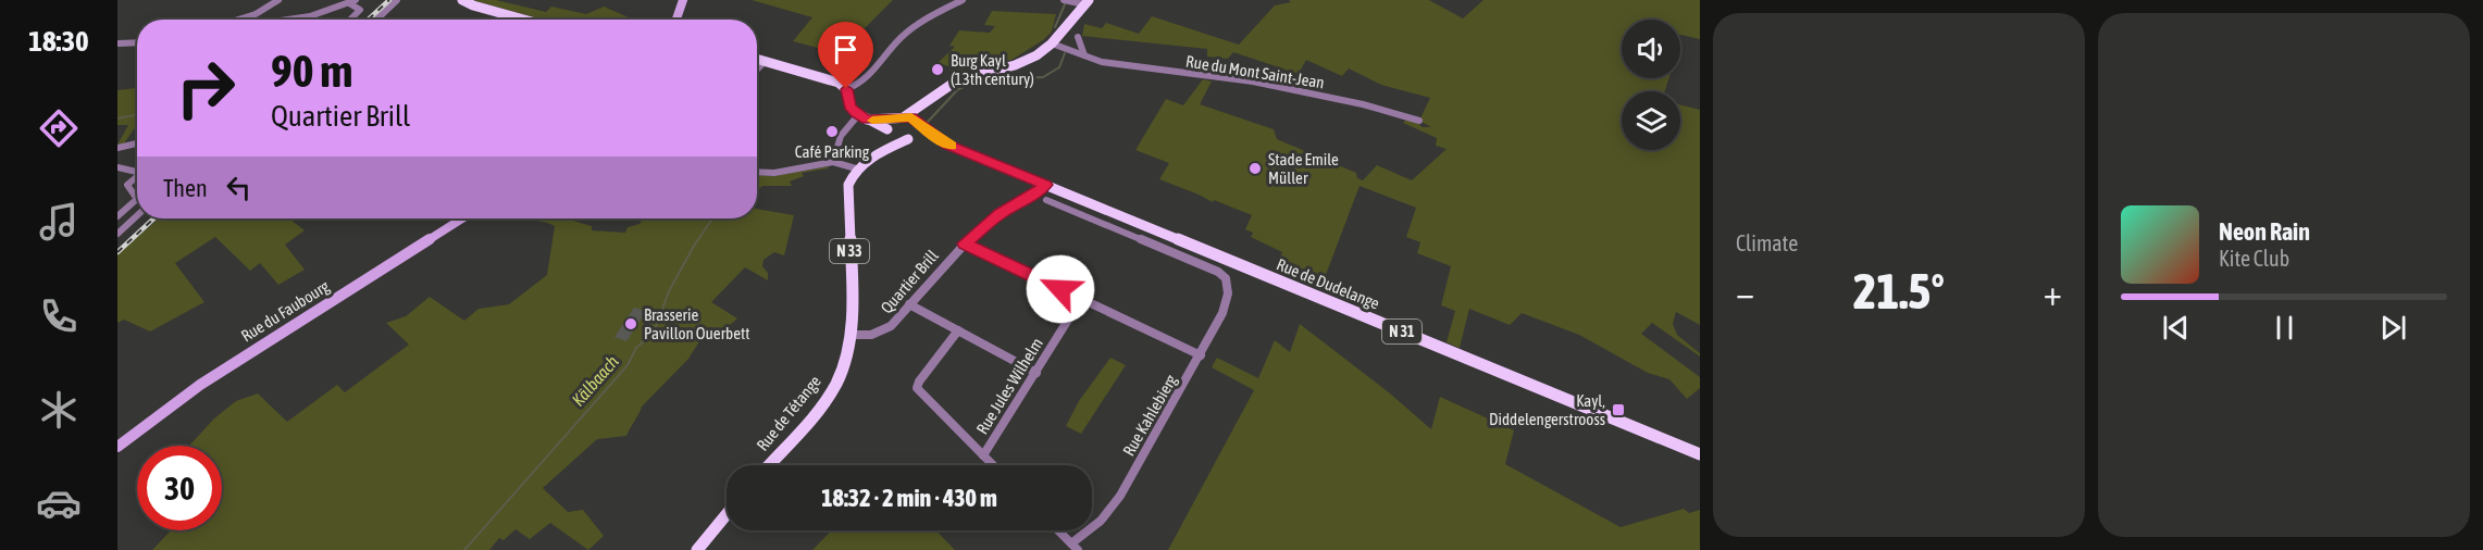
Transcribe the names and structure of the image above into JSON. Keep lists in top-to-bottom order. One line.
{"streets":{"main road":["N 33","Rue de Dudelange","Rue du Faubourg","N 31","Rue de Tétange"],"street":["Rue du Mont Saint-Jean","Quartier Brill","Rue Jules Wilhelm","Rue Kahlebierg"]},"crossings":[["Quartier Brill","Rue de Dudelange"],["Quartier Brill","Rue de Tétange"]],"water":["Kälbaach"],"places":{"other":["Burg Kayl (13th century)","Café Parking","Stade Emile Müller","Brasserie Pavillon Ouerbett"],"transit":["Kayl, Diddelengerstrooss"]},"page":{"tabs":"18:30","tile":"Climate","turn":["90 m","Quartier Brill"],"then":"Then","song":["Neon Rain","Kite Club"],"heat":["−","21.5°","+"],"limit":"30","trip":"18:32 · 2 min · 430 m"}}
